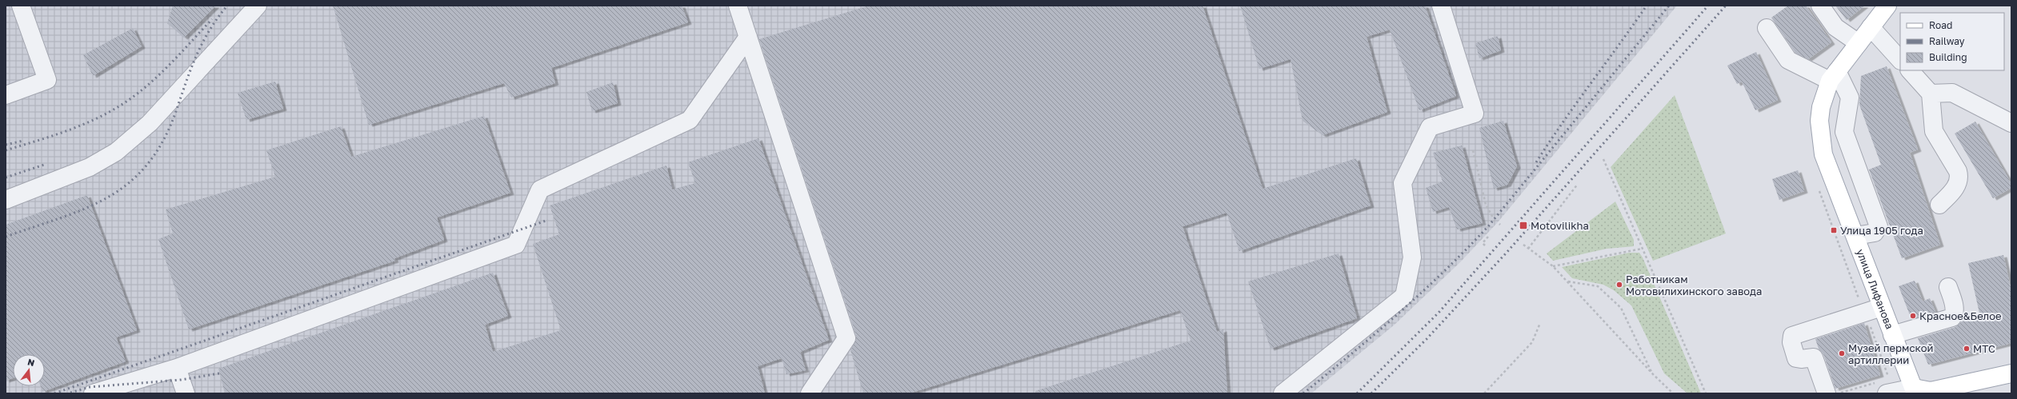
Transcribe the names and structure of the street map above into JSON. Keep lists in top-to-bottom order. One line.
{"streets":{"main road":["улица Лифанова"]},"places":{"transit":["Motovilikha","Улица 1905 года"],"other":["Работникам Мотовилихинского завода","Красное&Белое","МТС","Музей пермской артиллерии"]},"legend":["Road","Railway","Building"],"north":"top"}
